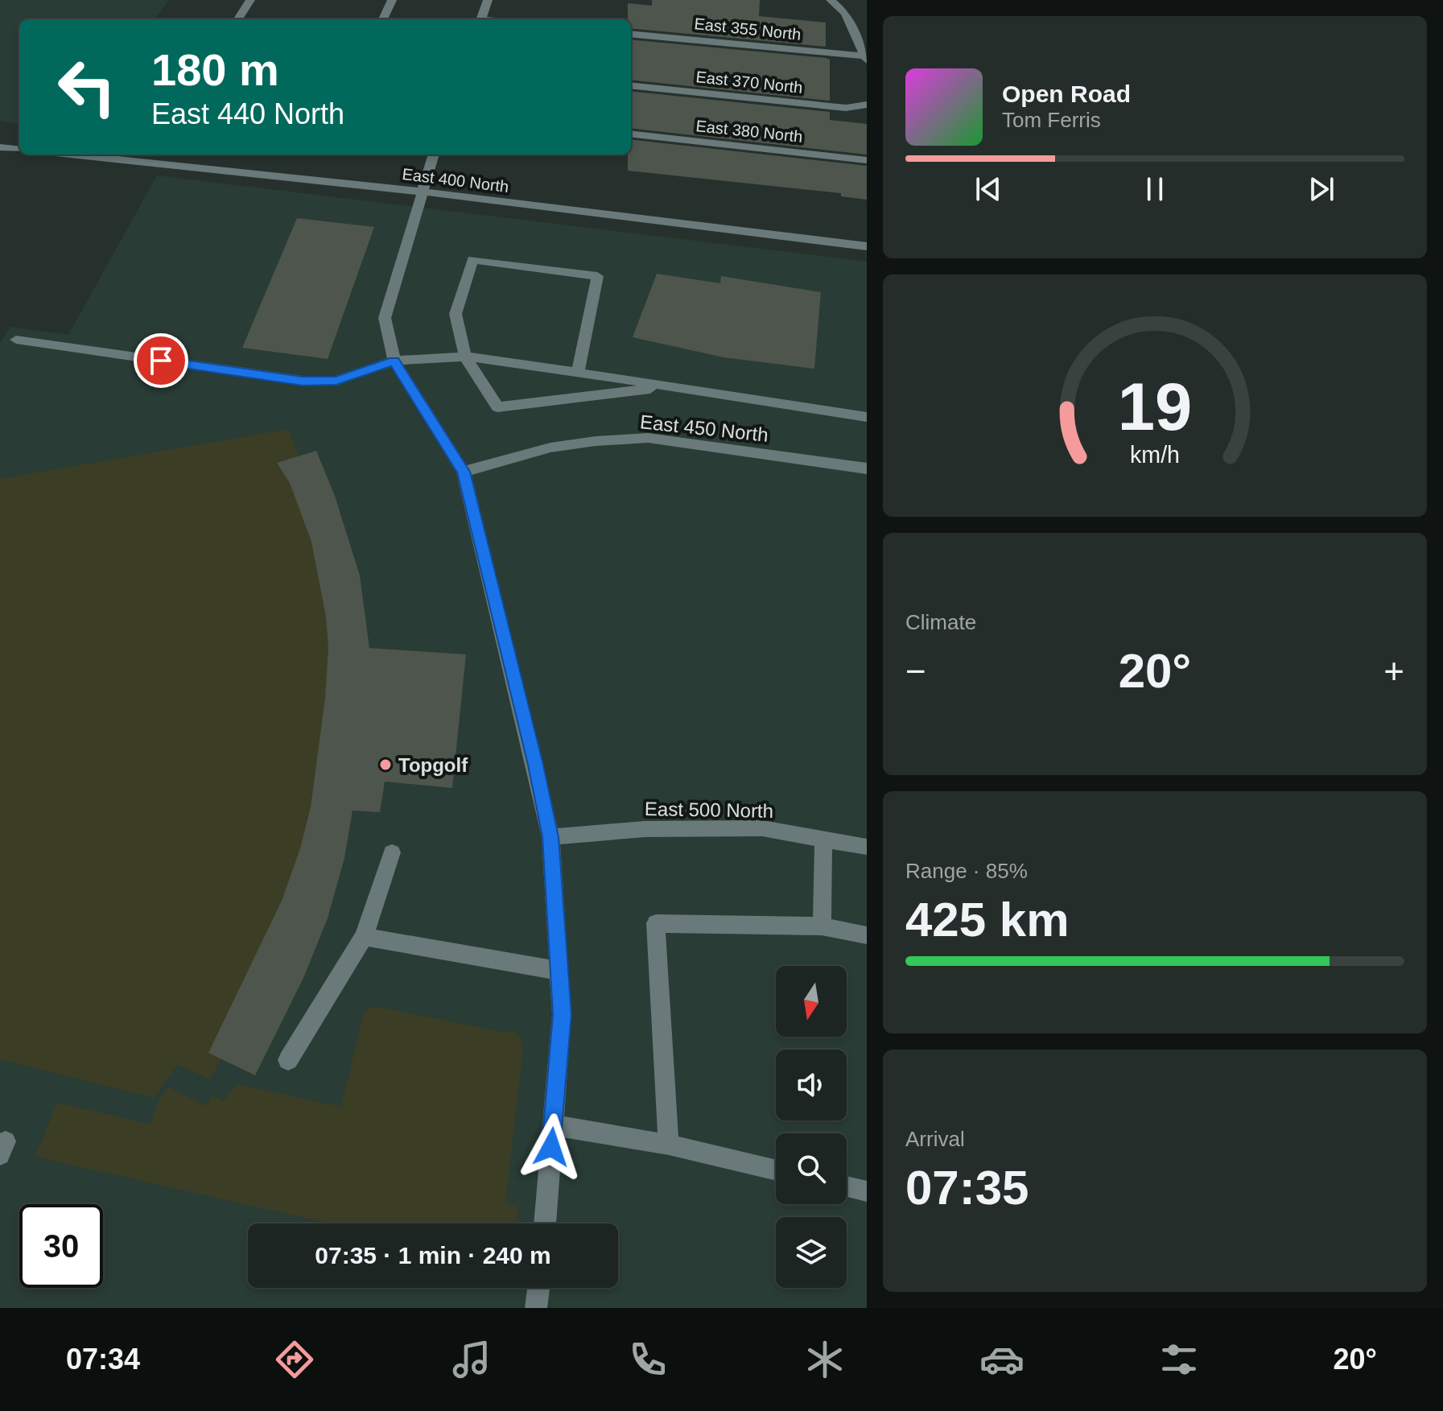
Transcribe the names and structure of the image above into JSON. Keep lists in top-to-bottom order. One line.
{"streets":{"street":["East 355 North","East 370 North","East 380 North","East 400 North","East 450 North","East 500 North"]},"places":["Topgolf"],"north":"bottom","page":{"turn":["180 m","East 440 North"],"song":["Open Road","Tom Ferris"],"tile":["Climate",["Range · 85%","425 km"],["Arrival","07:35"]],"heat":["−","20°","+"],"limit":"30","trip":"07:35 · 1 min · 240 m","tabs":["07:34","20°"],"gauge":["19","km/h"]}}
